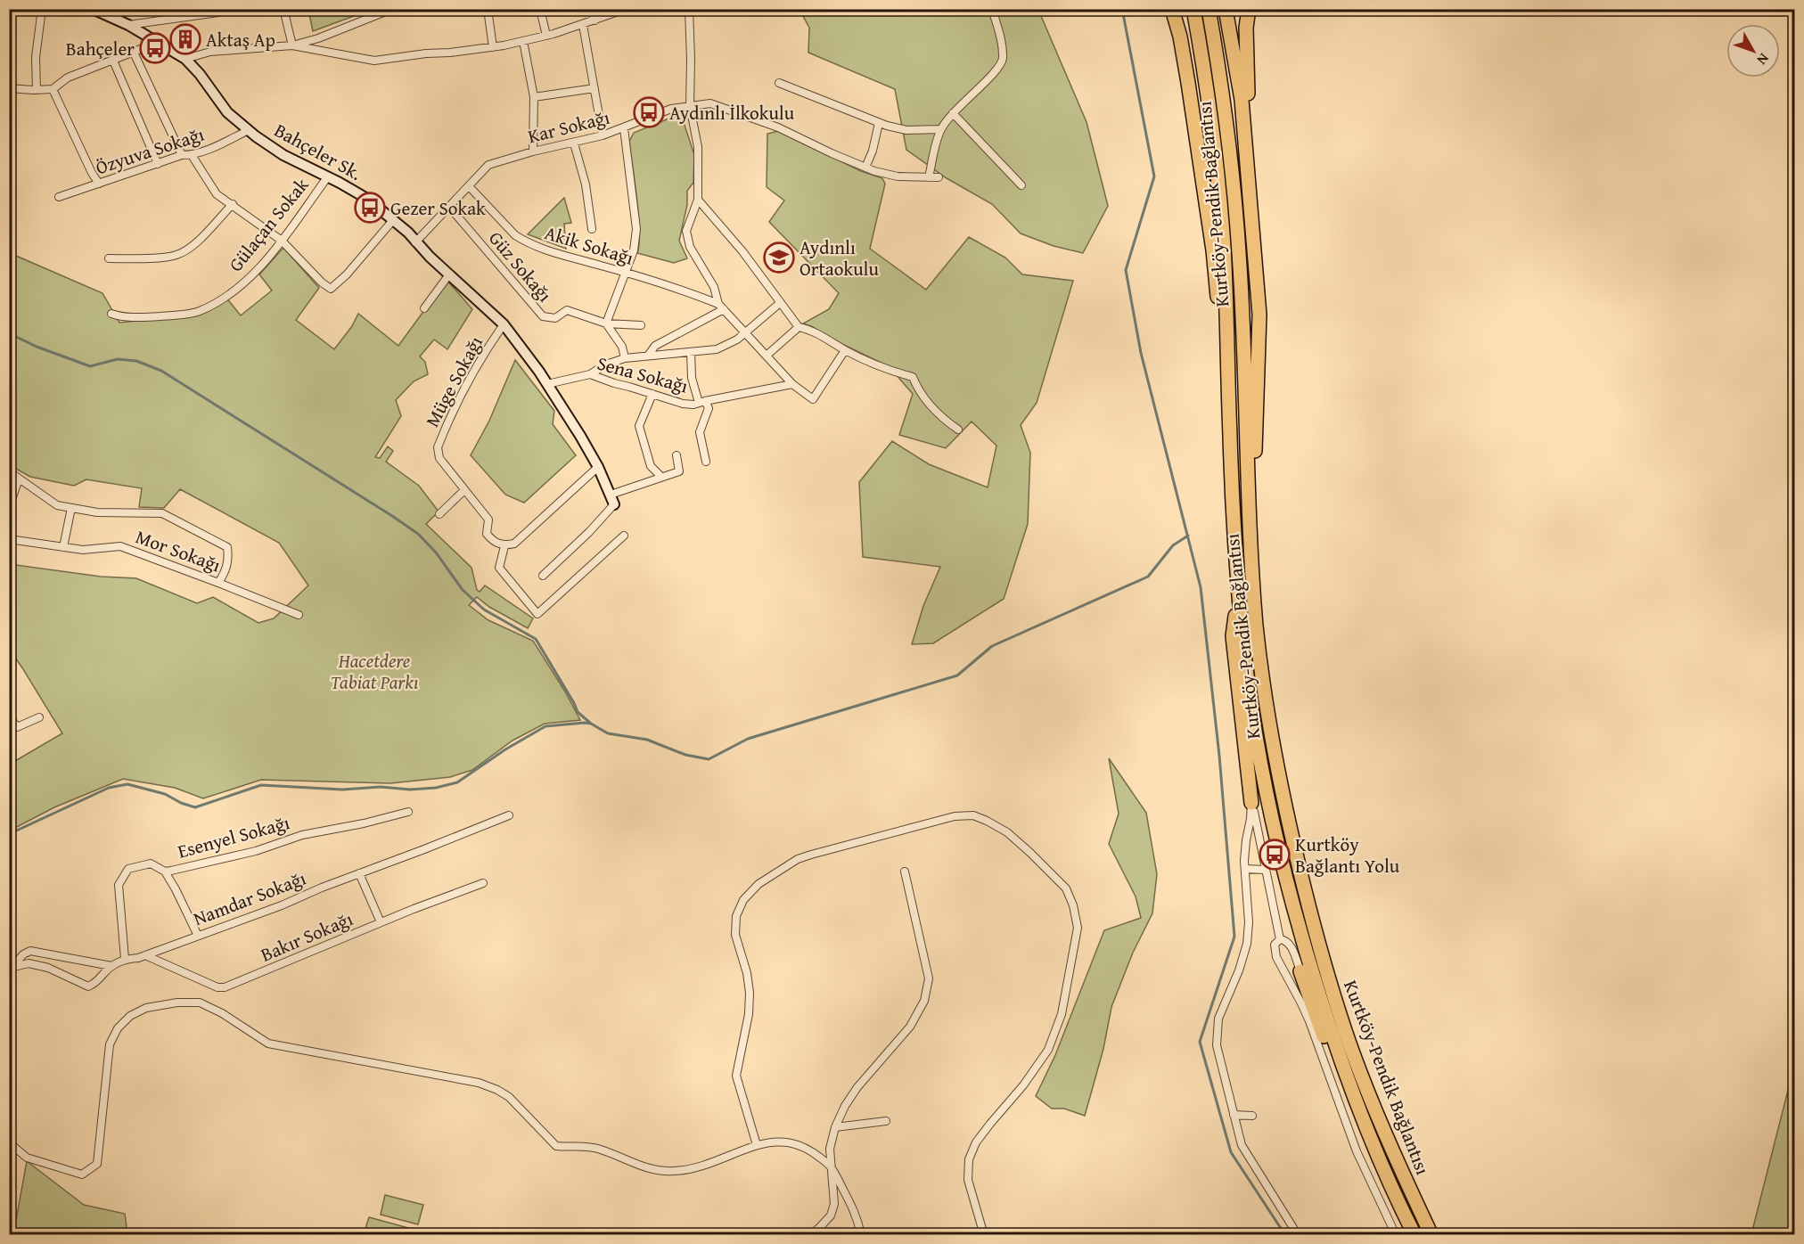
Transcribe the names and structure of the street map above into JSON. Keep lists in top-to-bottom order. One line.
{"streets":{"highway":["Kurtköy-Pendik Bağlantısı"],"street":["Kar Sokağı","Özyuva Sokağı","Bahçeler Sk.","Gülaçan Sokak","Akik Sokağı","Güz Sokağı","Sena Sokağı","Müge Sokağı","Mor Sokağı","Esenyel Sokağı","Namdar Sokağı","Bakır Sokağı"]},"crossings":[["Kar Sokağı","Bahçeler Sk."],["Kar Sokağı","Akik Sokağı"],["Kar Sokağı","Güz Sokağı"],["Özyuva Sokağı","Bahçeler Sk."],["Bahçeler Sk.","Gülaçan Sokak"],["Bahçeler Sk.","Sena Sokağı"],["Bahçeler Sk.","Müge Sokağı"],["Esenyel Sokağı","Namdar Sokağı"],["Namdar Sokağı","Bakır Sokağı"]],"parks":["Hacetdere Tabiat Parkı"],"places":{"building":["Aktaş Ap"],"bus stop":["Bahçeler","Aydınlı İlkokulu","Gezer Sokak","Kurtköy Bağlantı Yolu"],"school or university":["Aydınlı Ortaokulu"]},"north":"bottom right"}
